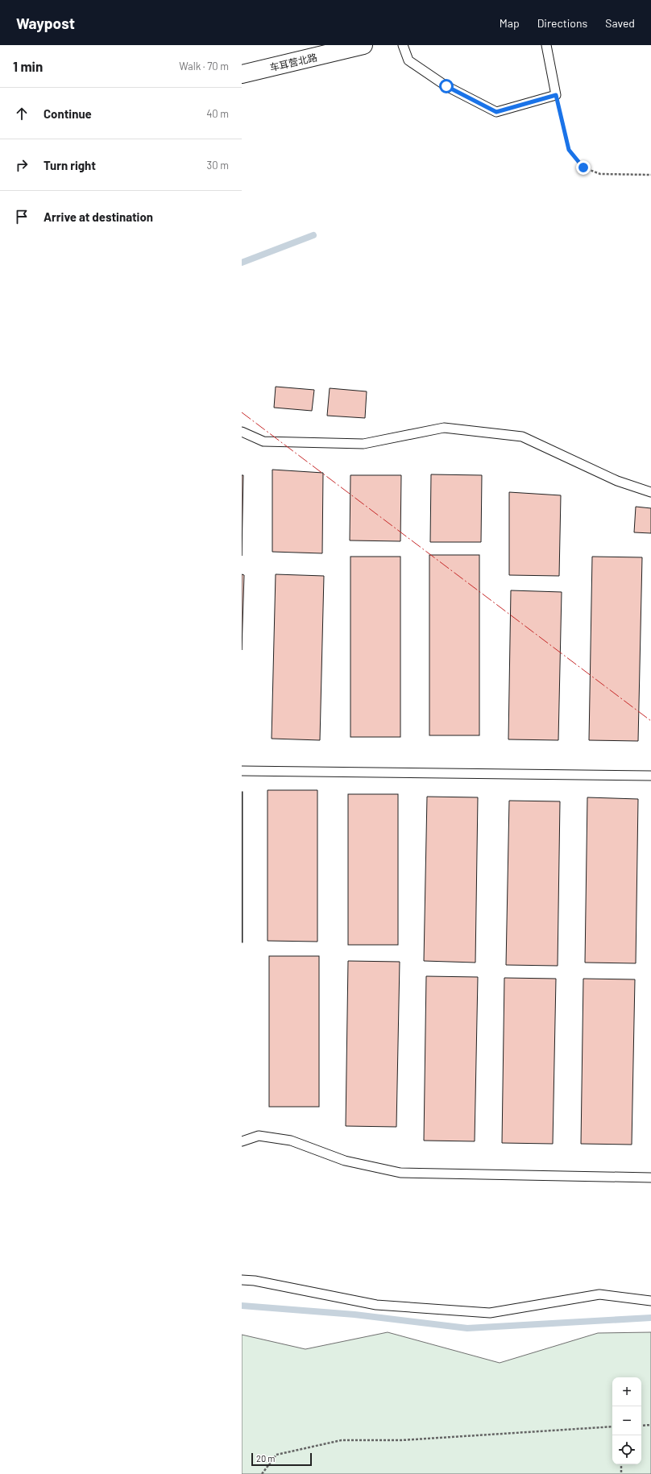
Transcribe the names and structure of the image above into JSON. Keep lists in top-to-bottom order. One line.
{"streets":{"street":["车耳营北路"]},"scale_bar":"20 m","page":{"header":"Waypost","nav":["Map","Directions","Saved"],"heading":["1 min","Walk · 70 m"],"list":[["Continue","40 m"],["Turn right","30 m"],"Arrive at destination"],"map_buttons":["+","−"],"scale":"20 m"}}
